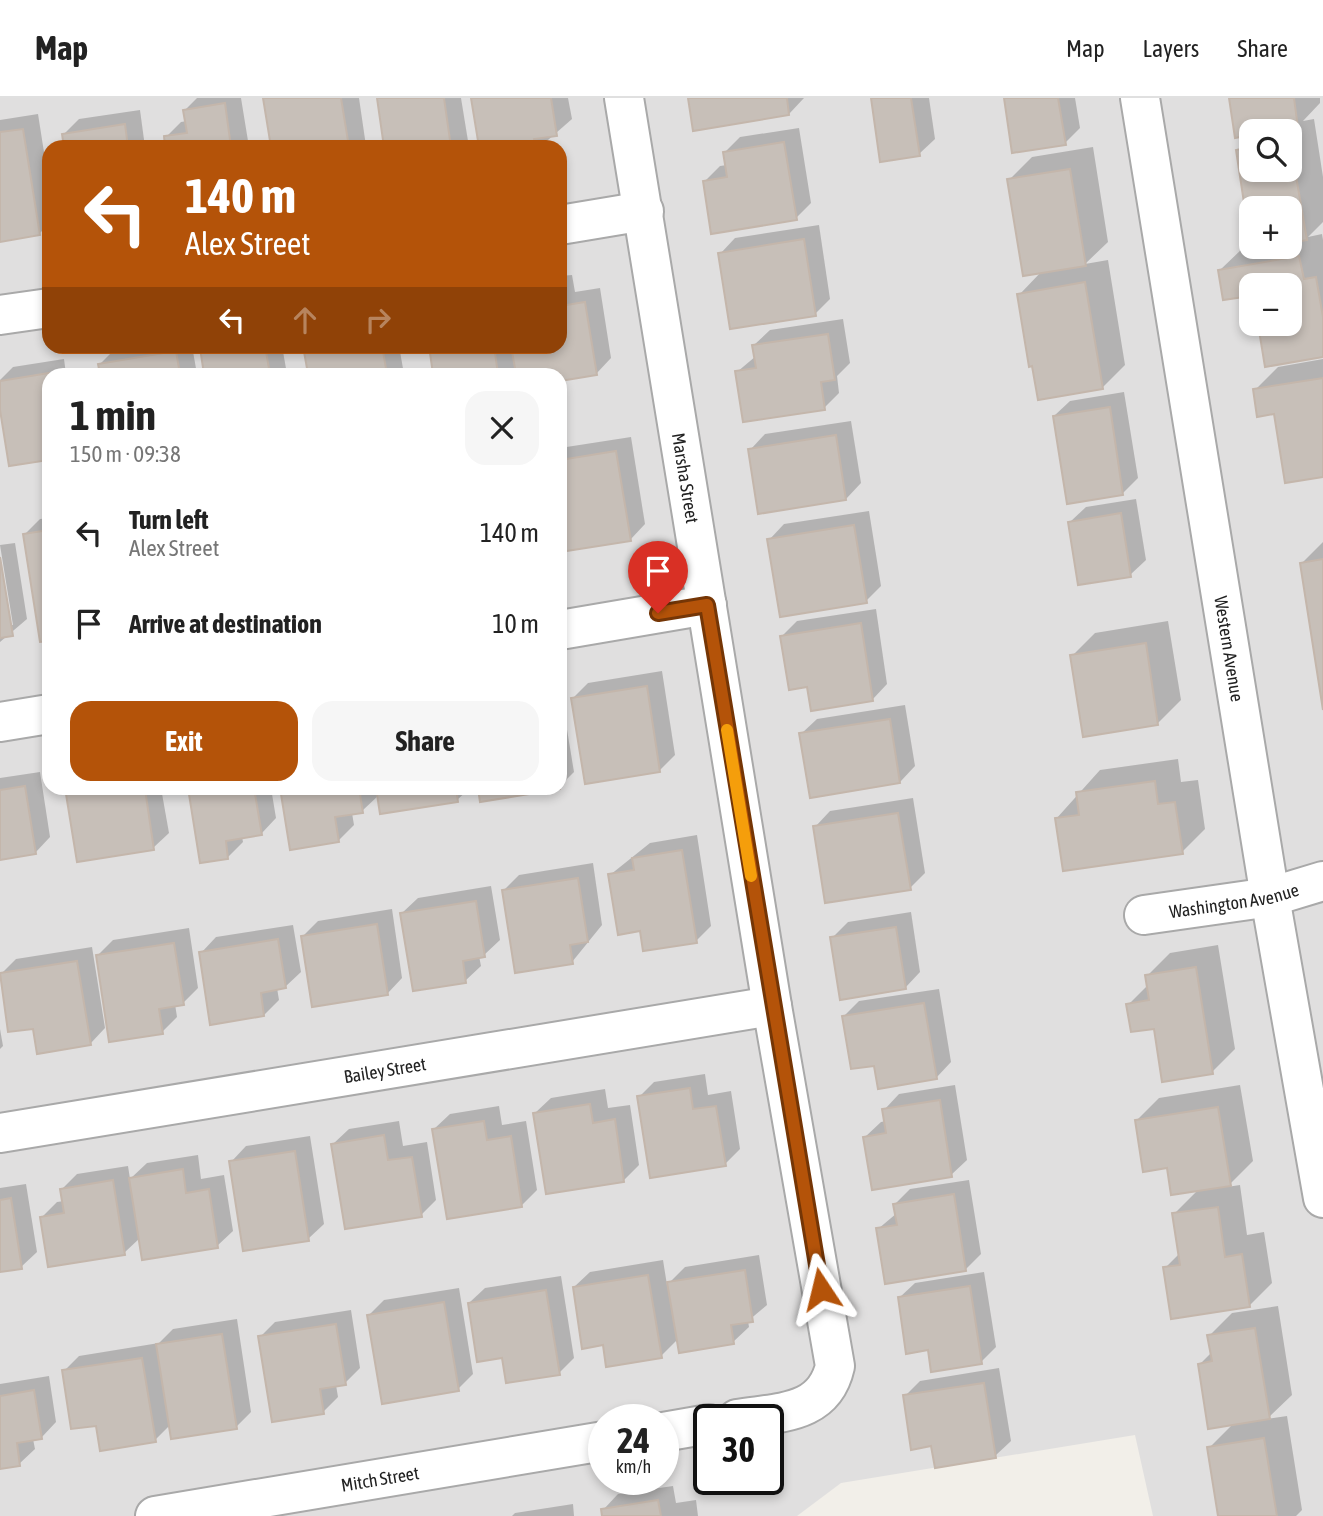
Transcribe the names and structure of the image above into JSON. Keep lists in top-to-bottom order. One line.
{"streets":{"street":["Marsha Street","Western Avenue","Washington Avenue","Bailey Street","Mitch Street"]},"crossings":[["Marsha Street","Bailey Street"],["Western Avenue","Washington Avenue"]],"page":{"header":"Map","nav":["Map","Layers","Share"],"map_buttons":["+","−"],"turn":["140 m","Alex Street"],"heading":["1 min","150 m · 09:38"],"list":[{"name":"Turn left","note":"Alex Street","value":"140 m"},{"name":"Arrive at destination","value":"10 m"}],"buttons":["Exit","Share"],"speed":"24 km/h","limit":"30"}}
